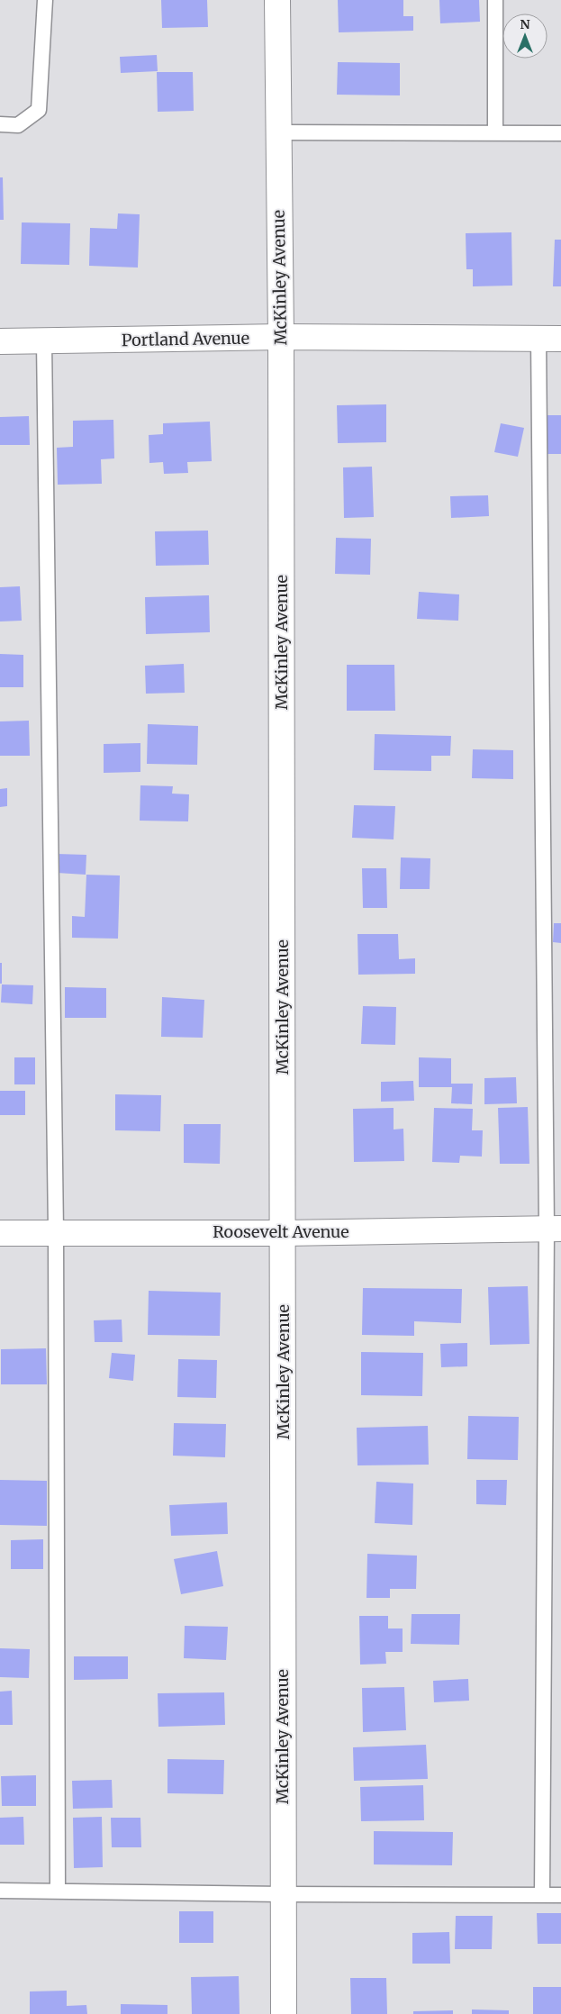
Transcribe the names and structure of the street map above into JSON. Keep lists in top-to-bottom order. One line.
{"streets":{"street":["McKinley Avenue","Portland Avenue","Roosevelt Avenue"]},"crossings":[["McKinley Avenue","Portland Avenue"],["McKinley Avenue","Roosevelt Avenue"]],"north":"top"}
